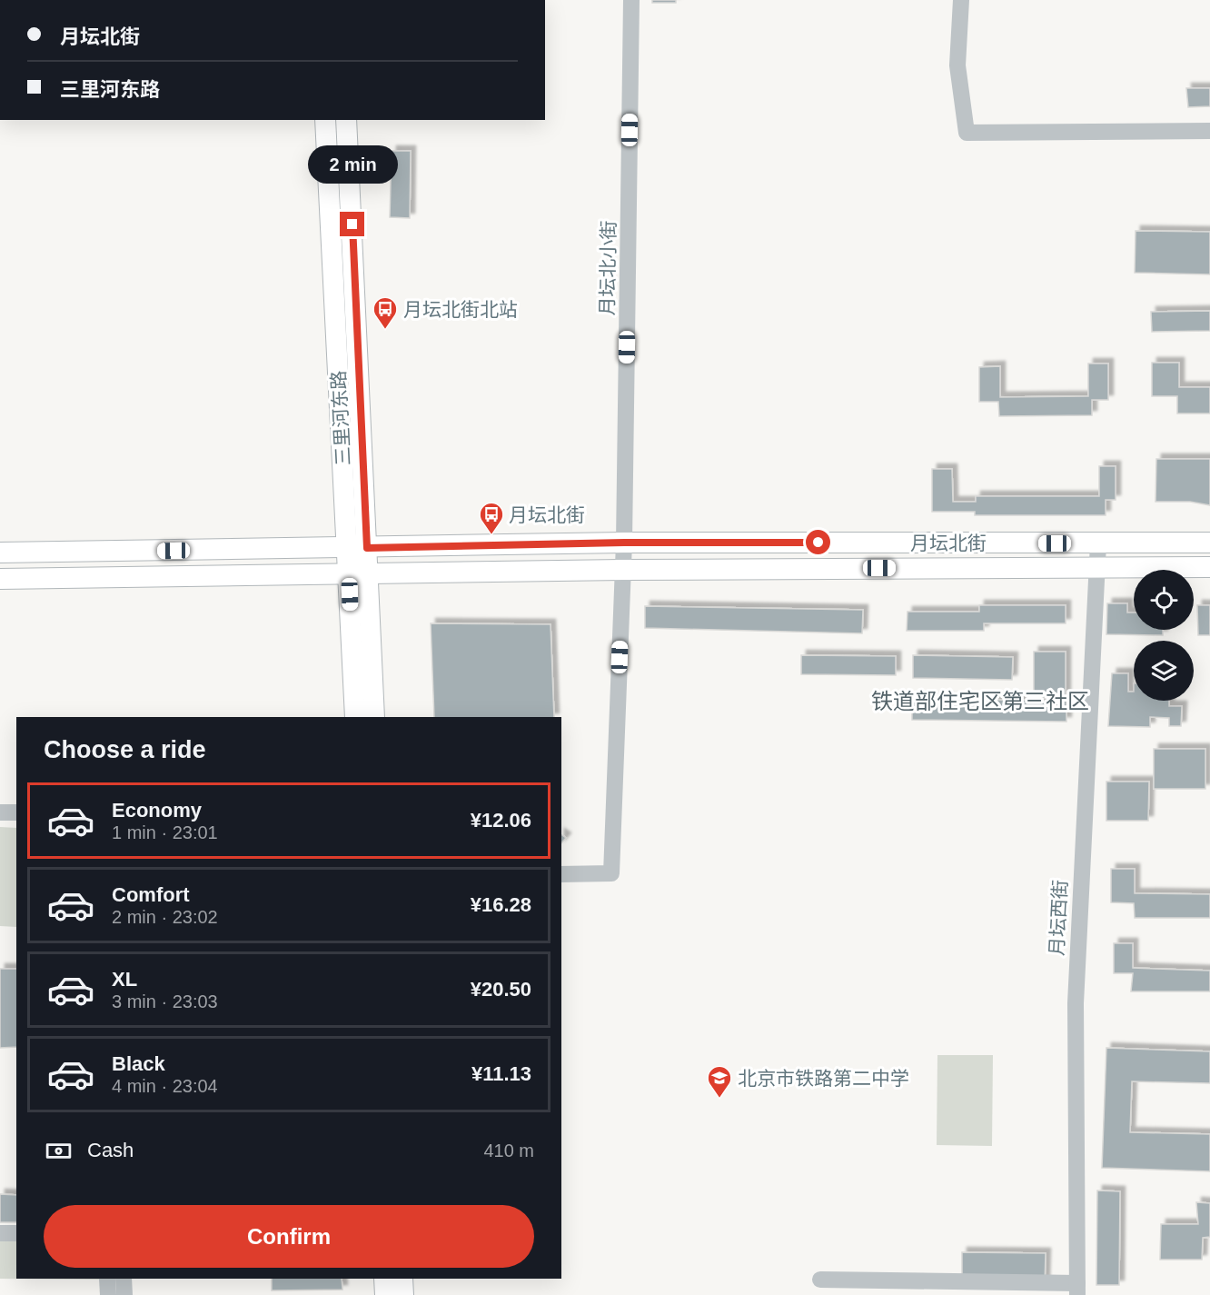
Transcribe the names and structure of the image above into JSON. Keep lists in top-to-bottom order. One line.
{"streets":{"main road":["三里河东路","月坛北街"],"street":["月坛北小街","月坛西街"]},"crossings":[["月坛北小街","月坛北街"],["三里河东路","月坛北街"],["月坛北街","月坛西街"]],"districts":["铁道部住宅区第三社区"],"places":{"bus stop":["月坛北街北站","月坛北街"],"school or university":["北京市铁路第二中学"]},"page":{"banner":["月坛北街","三里河东路"],"bubble":"2 min","heading":"Choose a ride","list":[{"name":"Economy","note":"1 min · 23:01","value":"¥12.06"},{"name":"Comfort","note":"2 min · 23:02","value":"¥16.28"},{"name":"XL","note":"3 min · 23:03","value":"¥20.50"},{"name":"Black","note":"4 min · 23:04","value":"¥11.13"}],"pay":["Cash","410 m"],"buttons":"Confirm"}}
